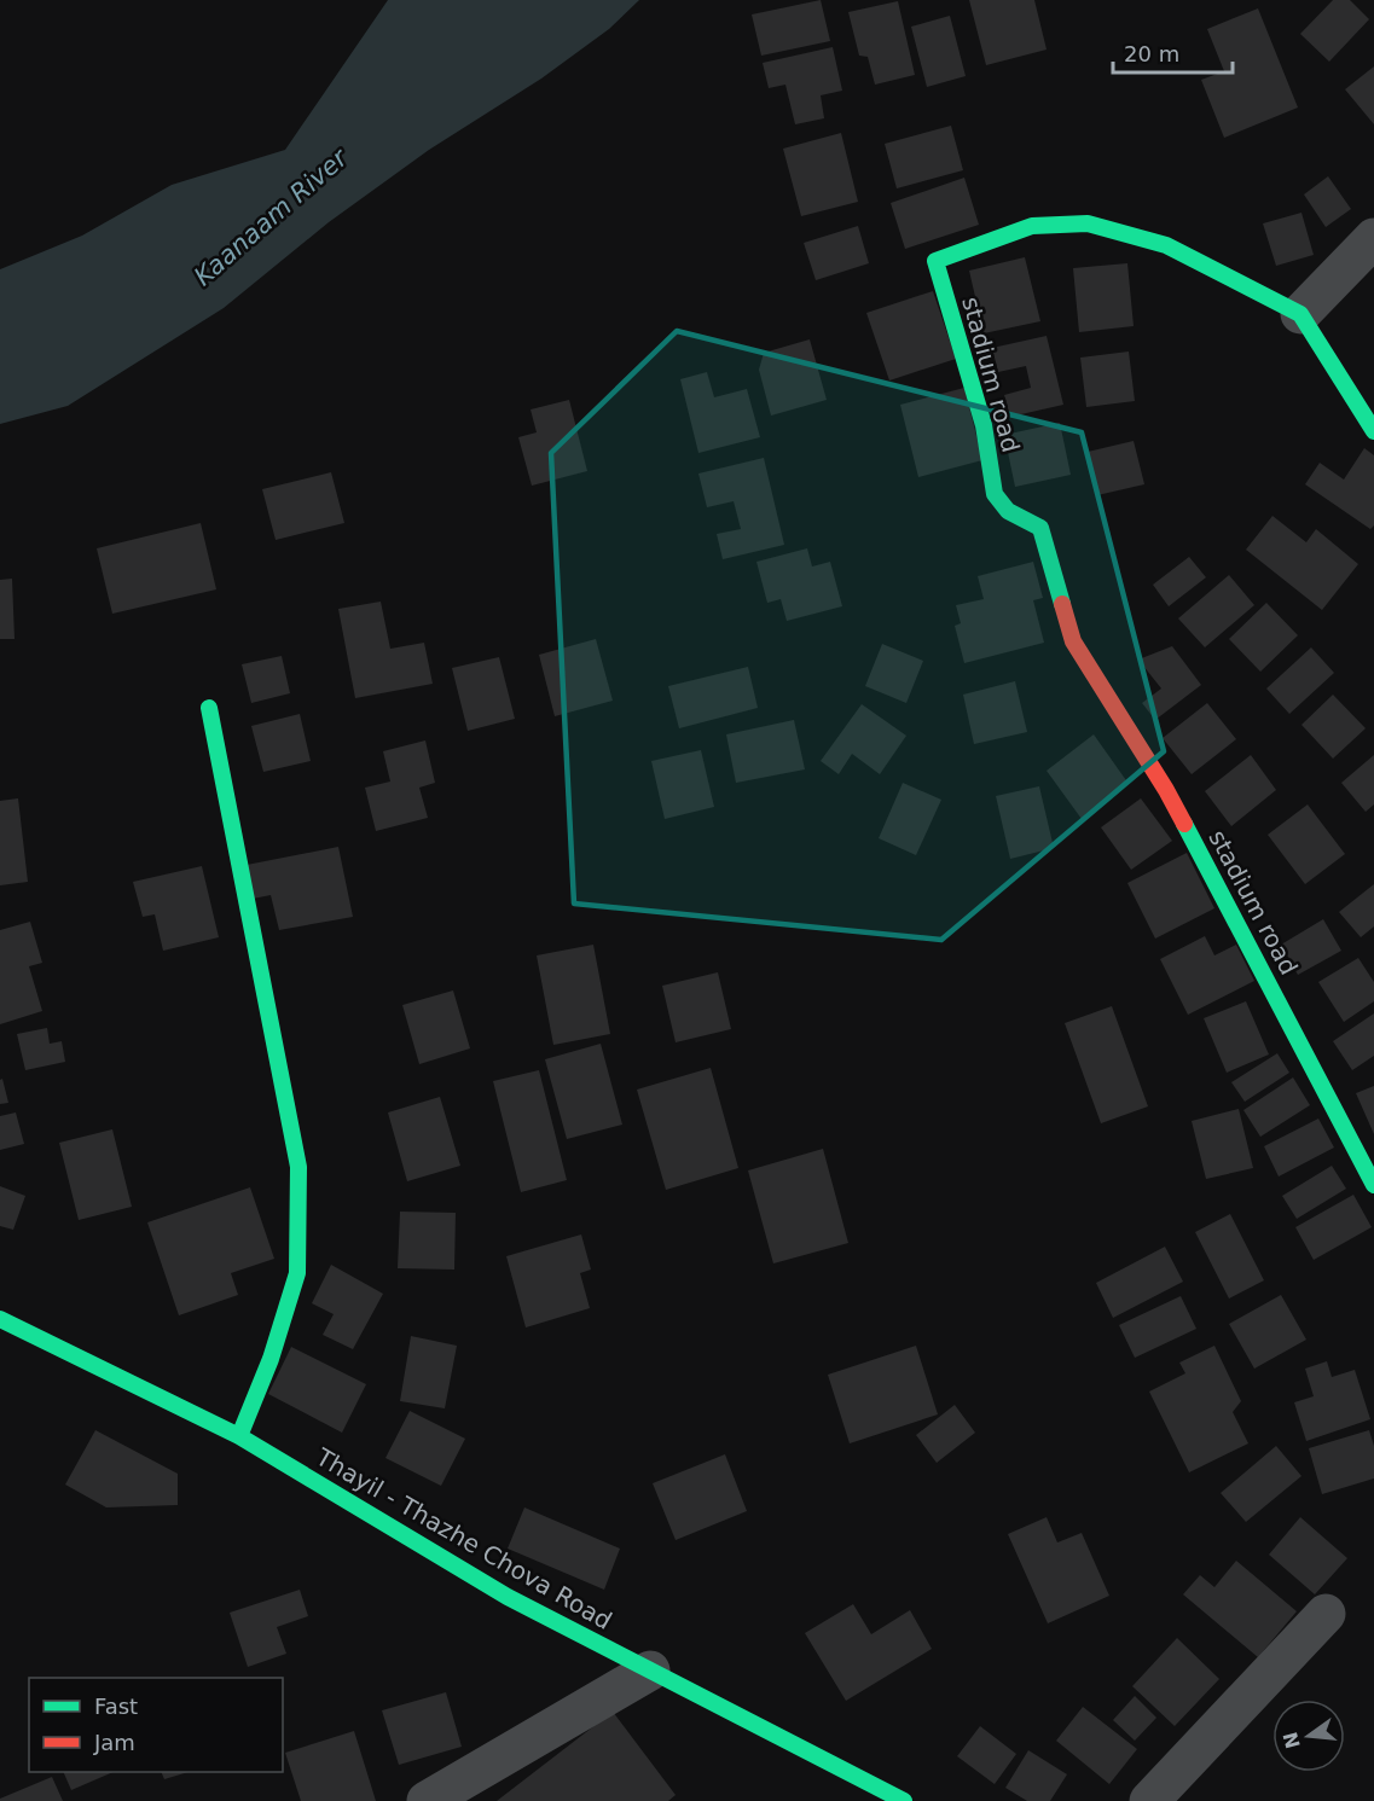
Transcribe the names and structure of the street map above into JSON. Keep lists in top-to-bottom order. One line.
{"streets":{"street":["stadium road","Thayil - Thazhe Chova Road"]},"water":["Kaanaam River"],"legend":["Fast","Jam"],"scale_bar":"20 m","north":"left"}
